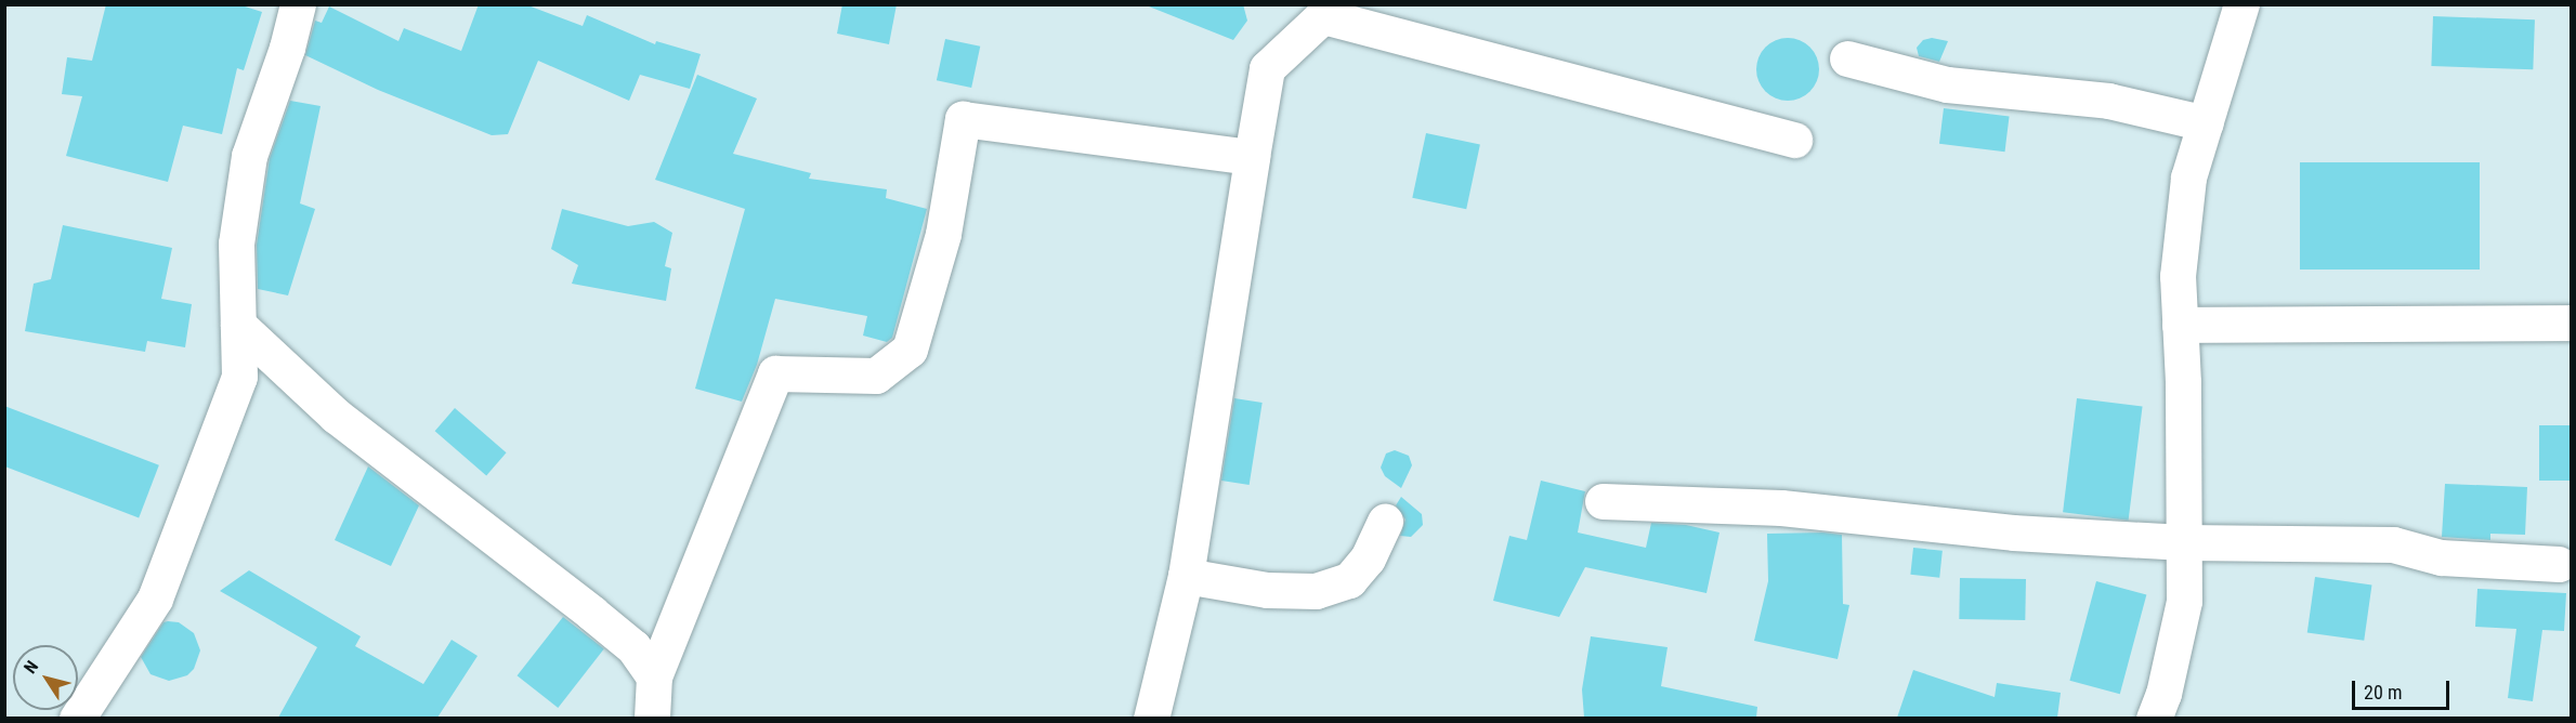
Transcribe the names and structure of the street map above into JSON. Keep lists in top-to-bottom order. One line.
{"scale_bar":"20 m","north":"top left"}
